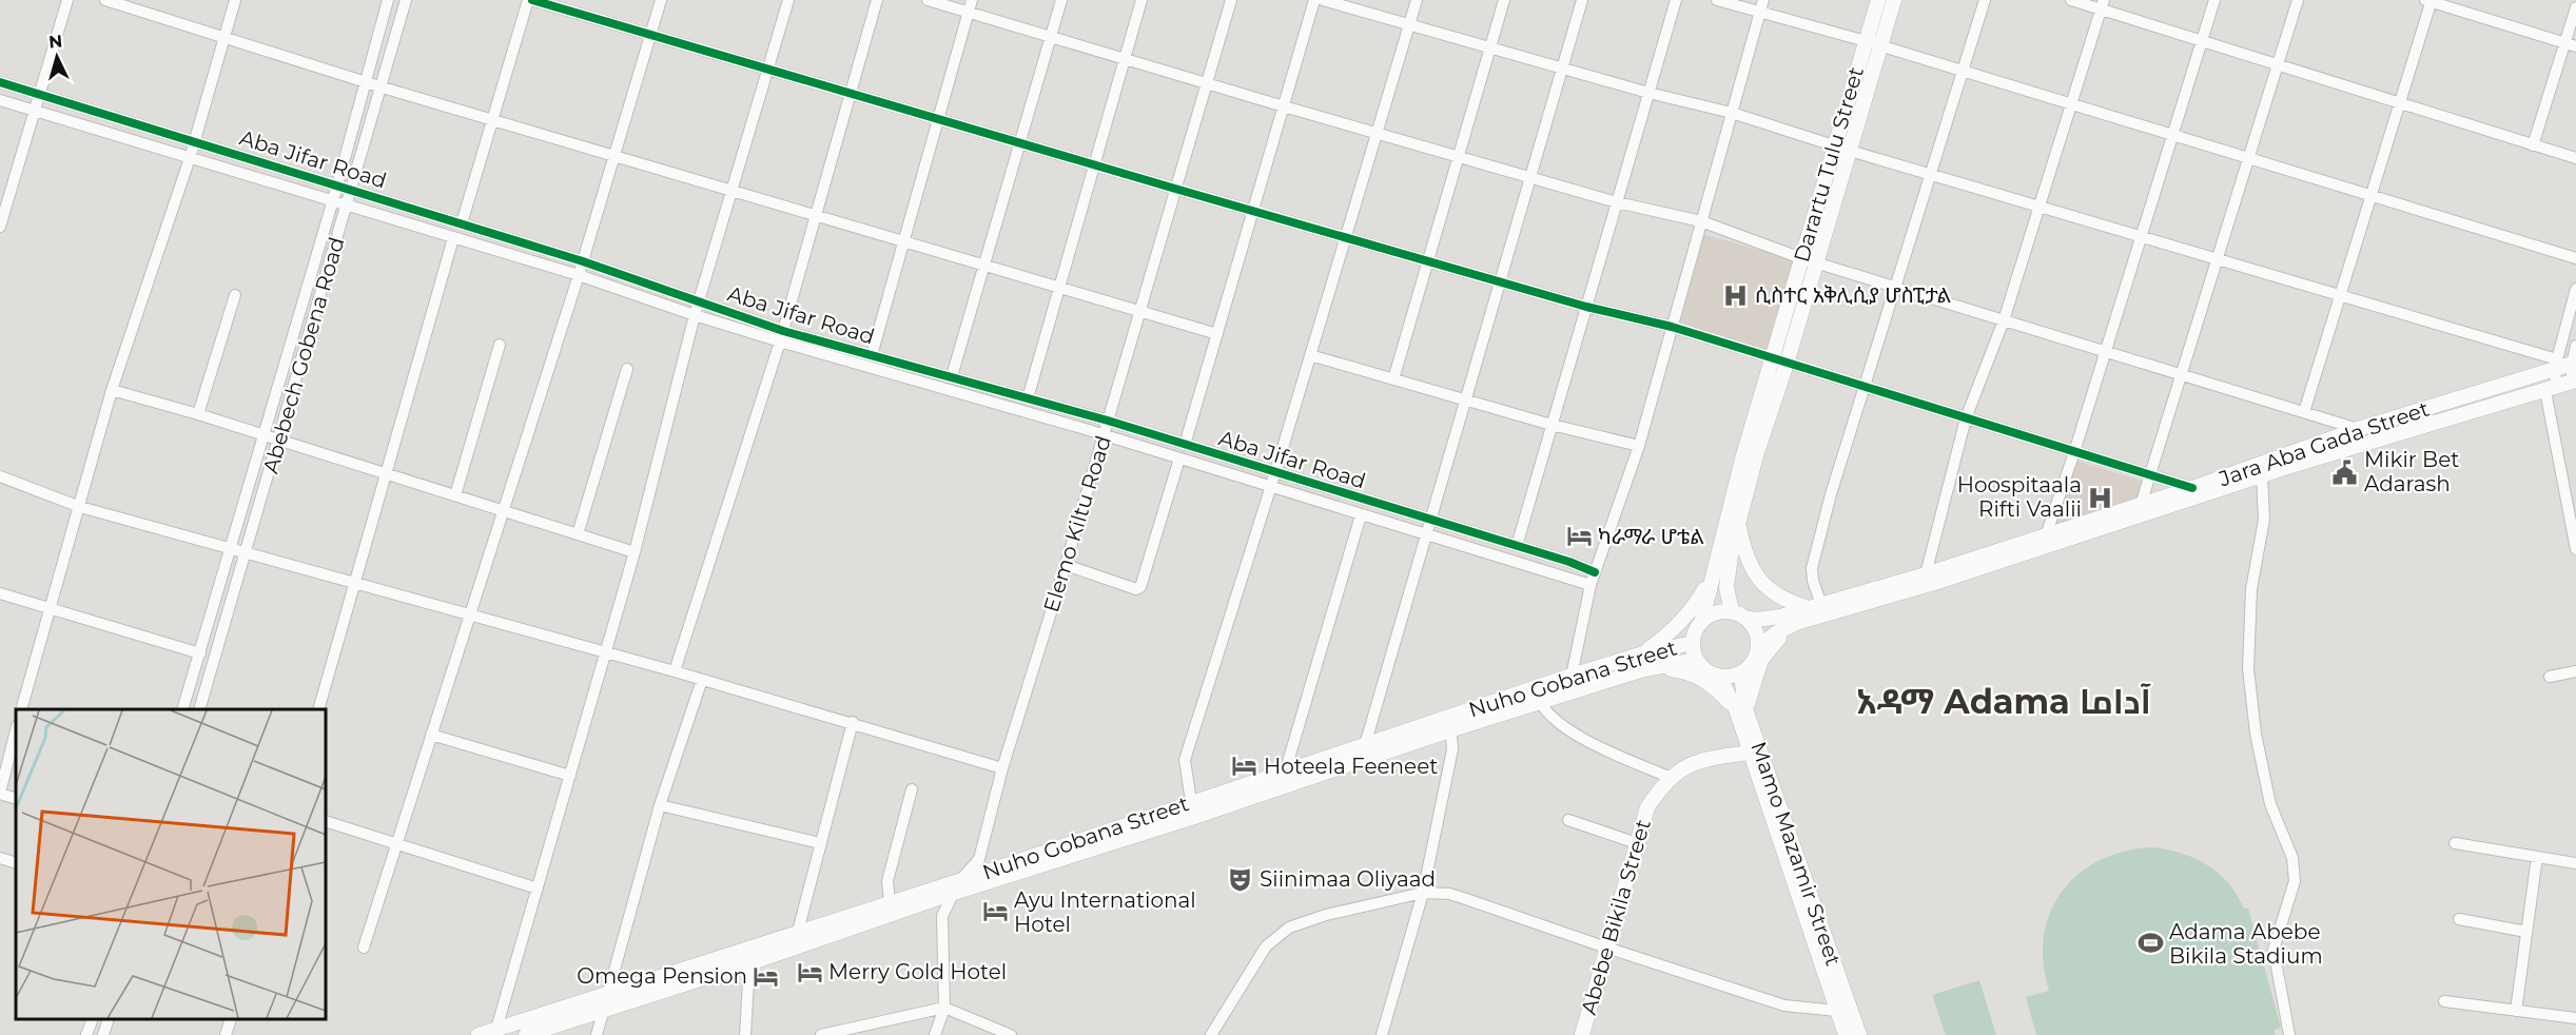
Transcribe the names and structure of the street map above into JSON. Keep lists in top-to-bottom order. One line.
{"streets":{"main road":["Darartu Tulu Street","Jara Aba Gada Street","Nuho Gobana Street","Mamo Mazamir Street","Abebe Bikila Street"],"street":["Aba Jifar Road","Abebech Gobena Road","Elemo Kiltu Road"]},"crossings":[["Aba Jifar Road","Abebech Gobena Road"],["Aba Jifar Road","Elemo Kiltu Road"],["Darartu Tulu Street","Jara Aba Gada Street"],["Darartu Tulu Street","Nuho Gobana Street"],["Darartu Tulu Street","Mamo Mazamir Street"],["Jara Aba Gada Street","Nuho Gobana Street"],["Jara Aba Gada Street","Mamo Mazamir Street"],["Elemo Kiltu Road","Nuho Gobana Street"],["Nuho Gobana Street","Mamo Mazamir Street"],["Mamo Mazamir Street","Abebe Bikila Street"]],"districts":["አዳማ Adama آداما"],"places":{"hospital":["ሲስተር አቅሊሲያ ሆስፒታል","Hoospitaala Rifti Vaalii"],"public building":["Mikir Bet Adarash"],"hotel":["ካራማራ ሆቴል","Hoteela Feeneet","Ayu International Hotel","Merry Gold Hotel","Omega Pension"],"theatre":["Siinimaa Oliyaad"],"sports":["Adama Abebe Bikila Stadium"]},"north":"top"}
